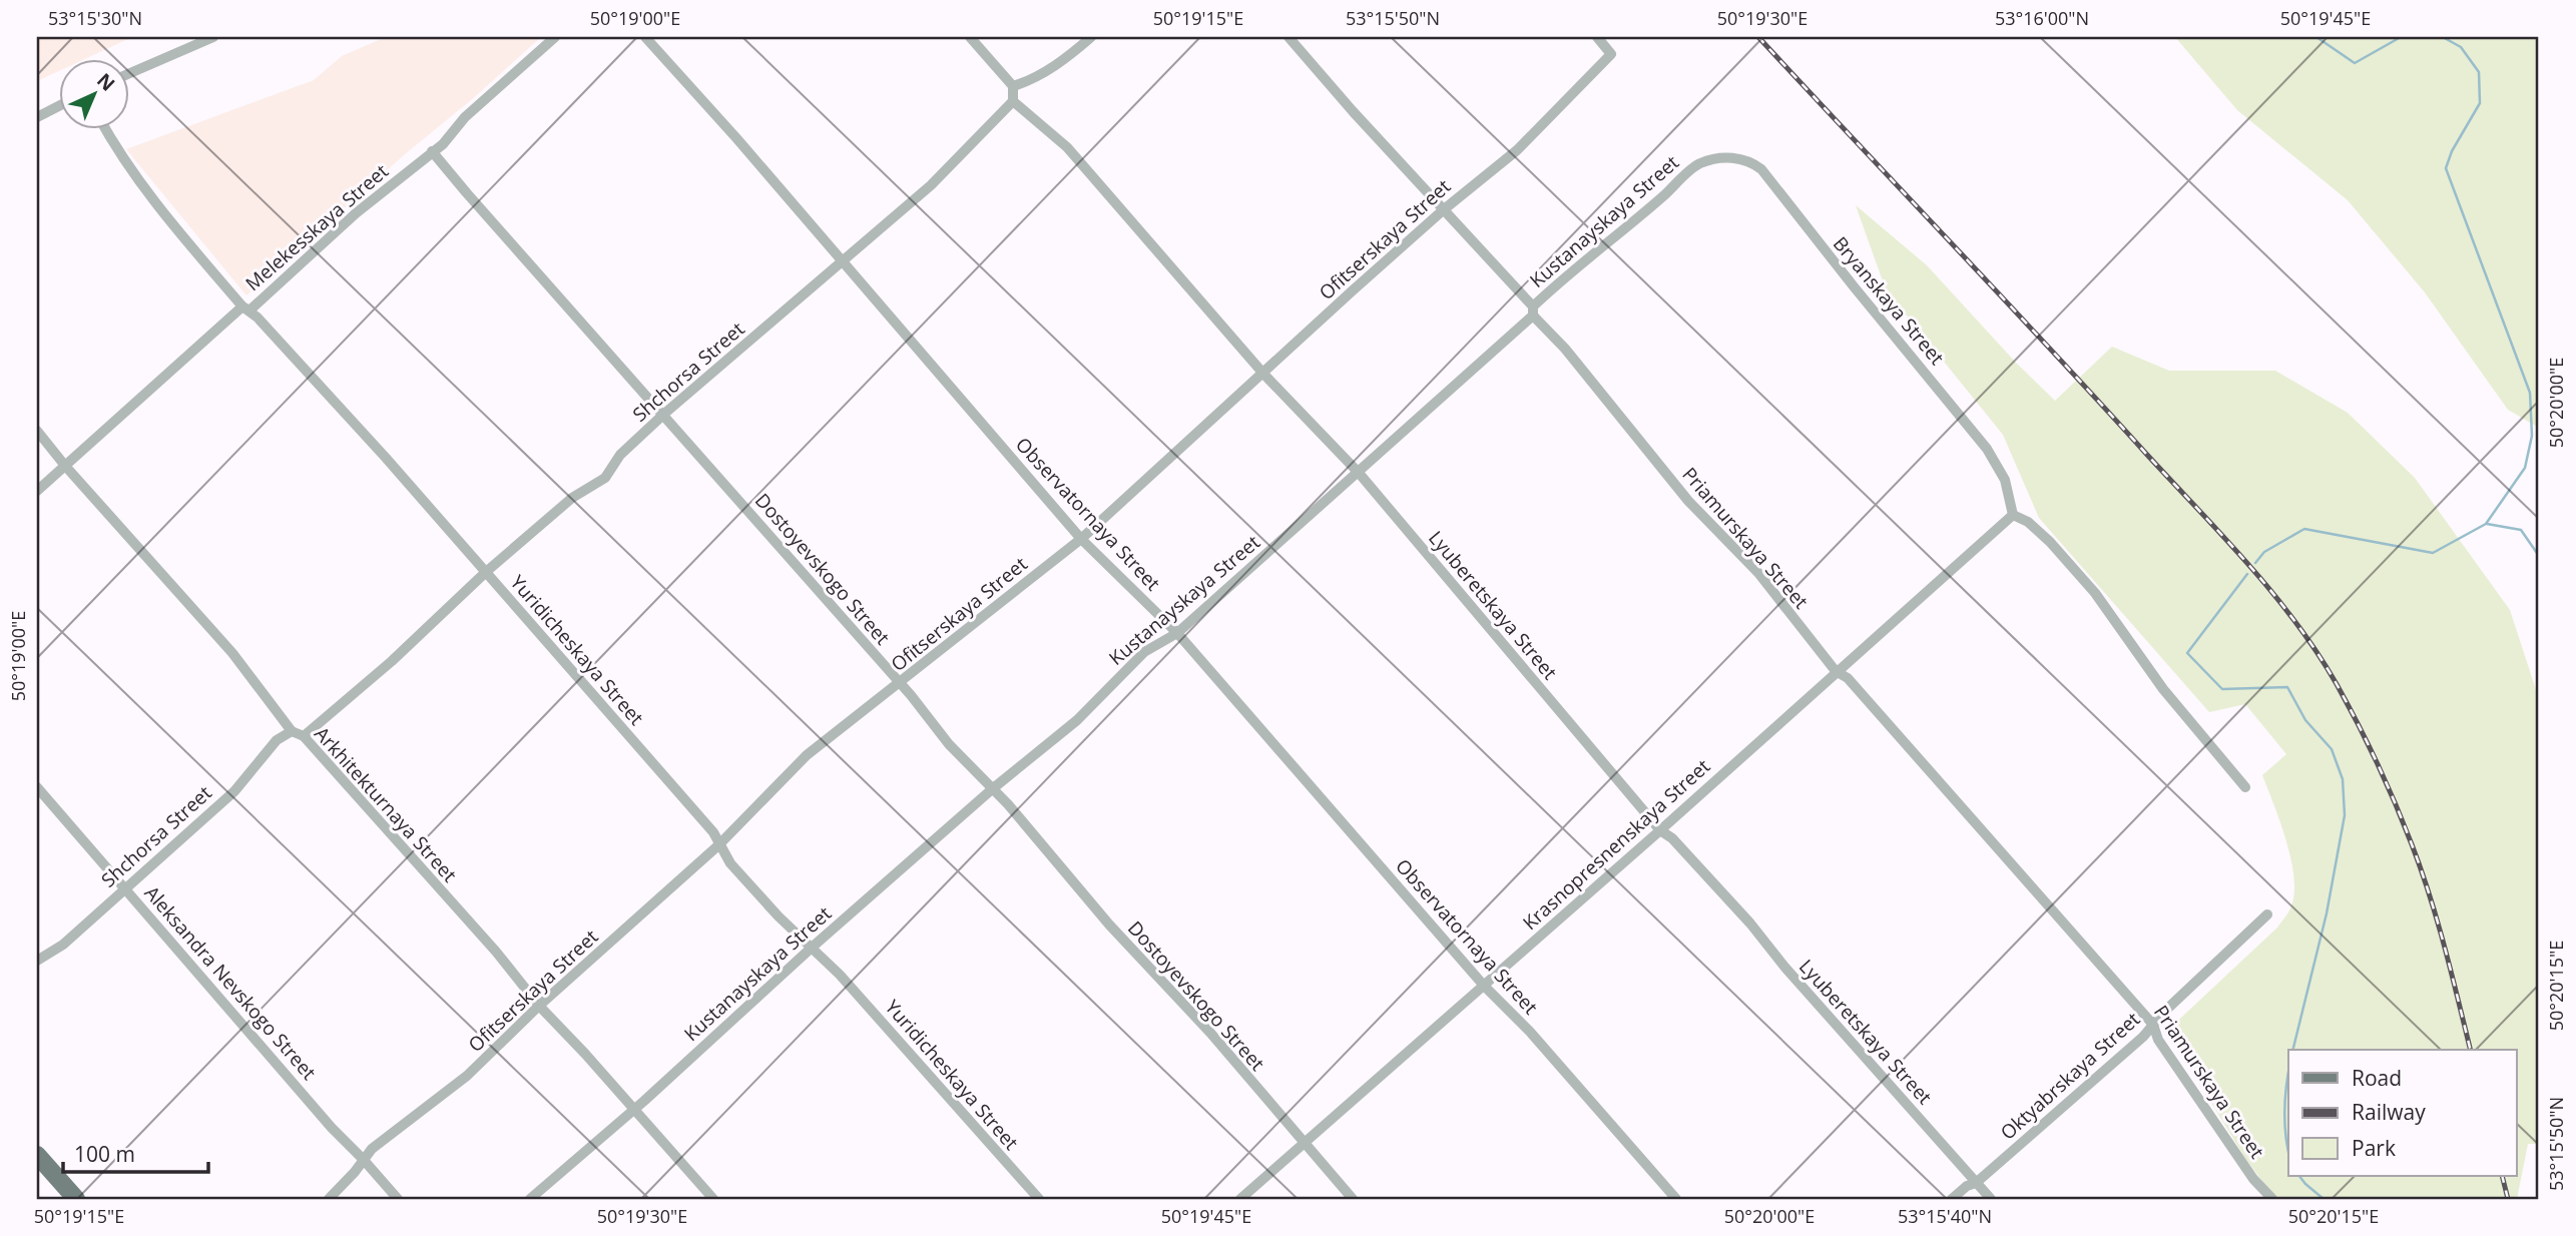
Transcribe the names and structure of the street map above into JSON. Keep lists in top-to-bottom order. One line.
{"streets":{"street":["Kustanayskaya Street","Melekesskaya Street","Ofitserskaya Street","Bryanskaya Street","Shchorsa Street","Observatornaya Street","Priamurskaya Street","Dostoyevskogo Street","Lyuberetskaya Street","Yuridicheskaya Street","Arkhitekturnaya Street","Krasnopresnenskaya Street","Aleksandra Nevskogo Street","Oktyabrskaya Street"]},"crossings":[["Kustanayskaya Street","Bryanskaya Street"],["Kustanayskaya Street","Observatornaya Street"],["Kustanayskaya Street","Priamurskaya Street"],["Kustanayskaya Street","Dostoyevskogo Street"],["Kustanayskaya Street","Lyuberetskaya Street"],["Kustanayskaya Street","Yuridicheskaya Street"],["Kustanayskaya Street","Arkhitekturnaya Street"],["Melekesskaya Street","Dostoyevskogo Street"],["Melekesskaya Street","Yuridicheskaya Street"],["Melekesskaya Street","Arkhitekturnaya Street"],["Ofitserskaya Street","Observatornaya Street"],["Ofitserskaya Street","Priamurskaya Street"],["Ofitserskaya Street","Dostoyevskogo Street"],["Ofitserskaya Street","Lyuberetskaya Street"],["Ofitserskaya Street","Yuridicheskaya Street"],["Ofitserskaya Street","Arkhitekturnaya Street"],["Ofitserskaya Street","Aleksandra Nevskogo Street"],["Bryanskaya Street","Krasnopresnenskaya Street"],["Shchorsa Street","Observatornaya Street"],["Shchorsa Street","Dostoyevskogo Street"],["Shchorsa Street","Lyuberetskaya Street"],["Shchorsa Street","Yuridicheskaya Street"],["Shchorsa Street","Arkhitekturnaya Street"],["Shchorsa Street","Aleksandra Nevskogo Street"],["Observatornaya Street","Krasnopresnenskaya Street"],["Priamurskaya Street","Krasnopresnenskaya Street"],["Priamurskaya Street","Oktyabrskaya Street"],["Dostoyevskogo Street","Krasnopresnenskaya Street"],["Lyuberetskaya Street","Krasnopresnenskaya Street"],["Lyuberetskaya Street","Oktyabrskaya Street"]],"legend":["Road","Railway","Park"],"scale_bar":"100 m","north":"top right","coordinates":["53°15'30\"N","50°19'00\"E","50°19'15\"E","53°15'50\"N","50°19'30\"E","53°16'00\"N","50°19'45\"E","50°20'00\"E","50°20'15\"E","53°15'40\"N"]}
